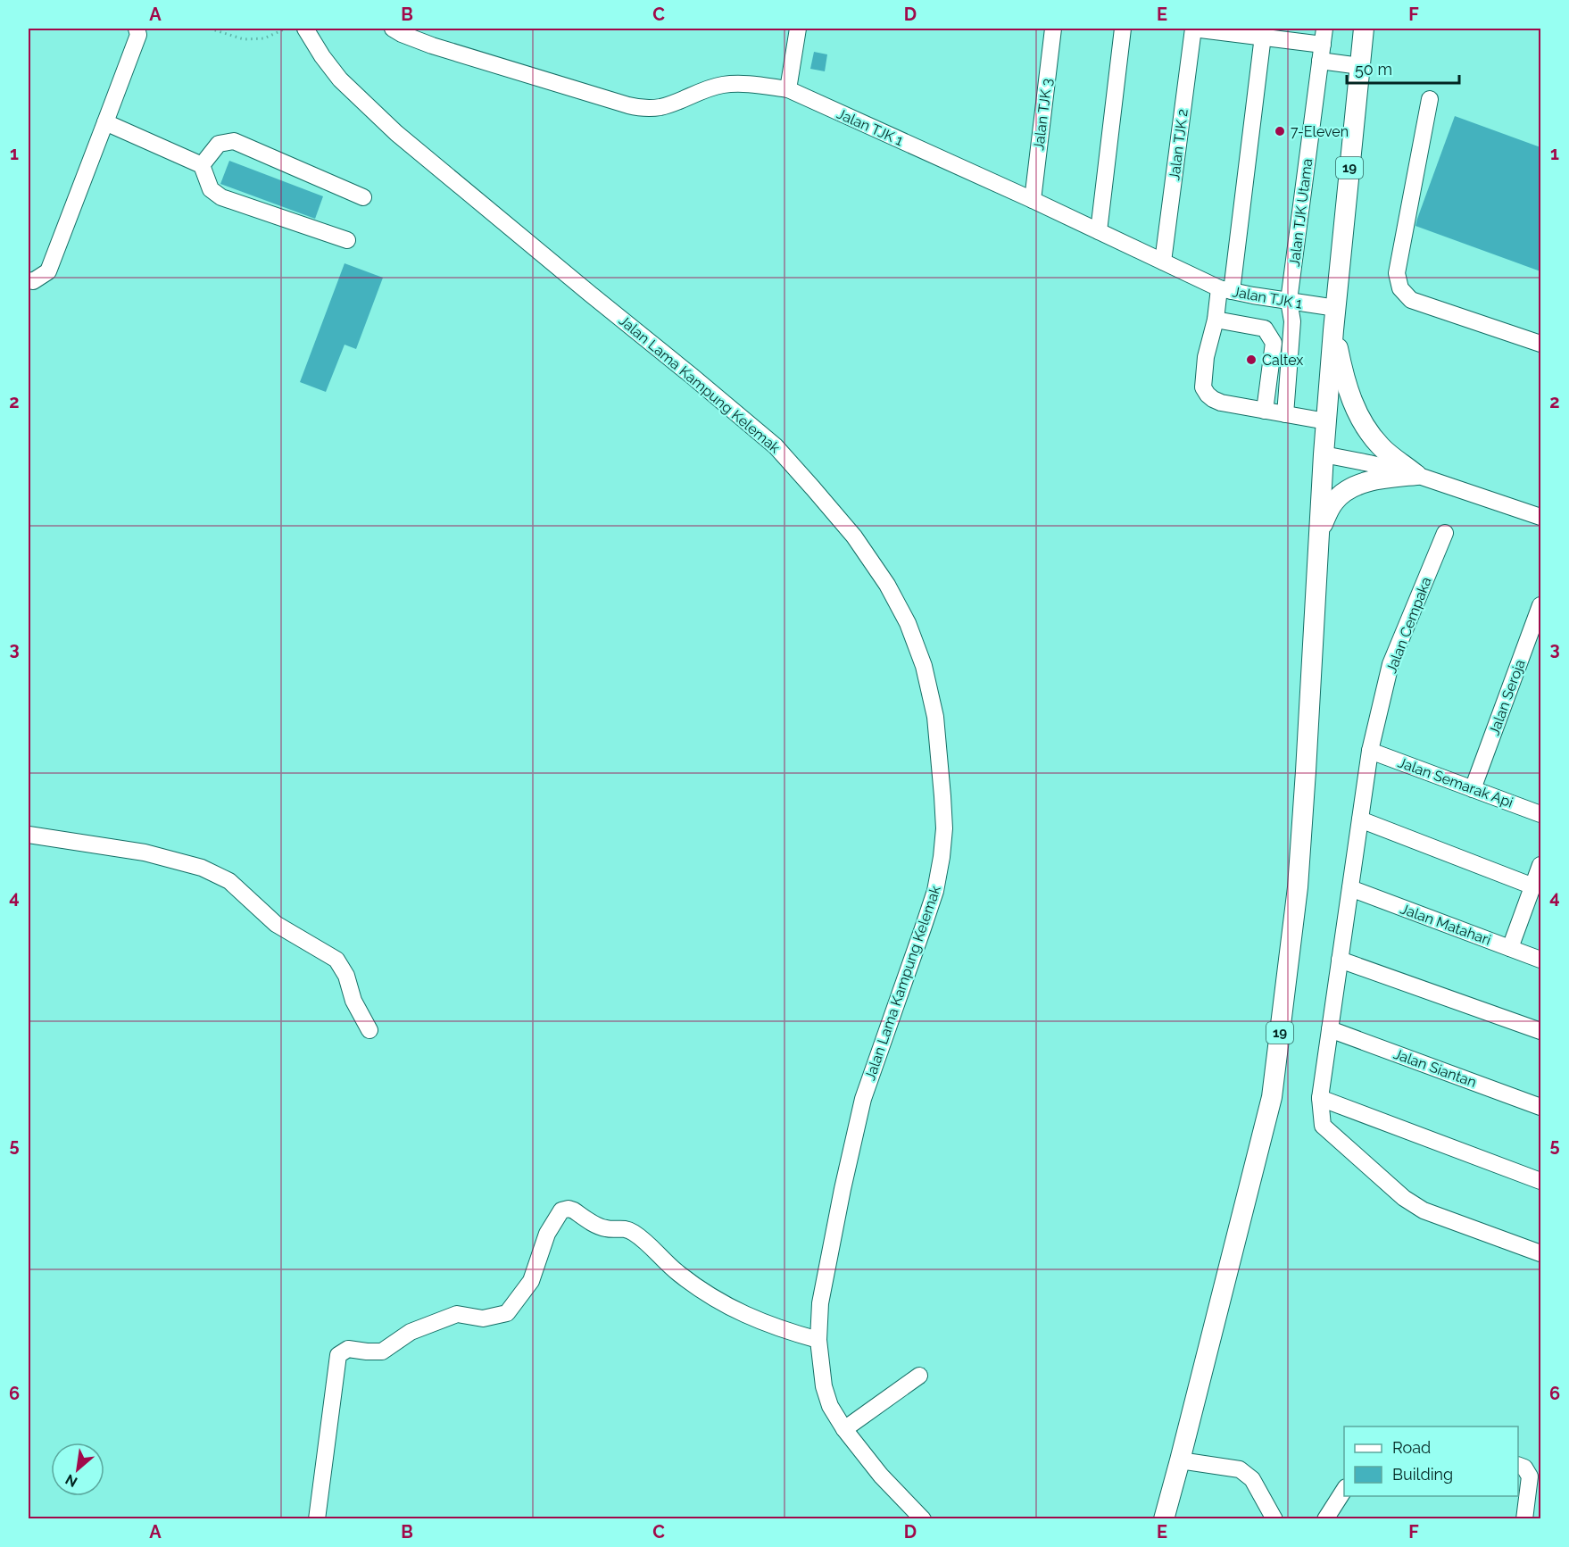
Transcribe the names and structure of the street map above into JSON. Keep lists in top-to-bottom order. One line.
{"streets":{"main road":["19"],"street":["Jalan TJK 3","Jalan TJK 1","Jalan TJK 2","Jalan TJK Utama","Jalan Lama Kampung Kelemak","Jalan Cempaka","Jalan Seroja","Jalan Semarak Api","Jalan Matahari","Jalan Siantan"]},"crossings":[["Jalan TJK 3","Jalan TJK 1"],["Jalan TJK 1","Jalan TJK 2"],["Jalan TJK 1","19"],["Jalan TJK 1","Jalan TJK Utama"],["Jalan Cempaka","Jalan Semarak Api"],["Jalan Cempaka","Jalan Matahari"],["Jalan Cempaka","Jalan Siantan"],["Jalan Seroja","Jalan Semarak Api"]],"places":["7-Eleven","Caltex"],"legend":["Road","Building"],"scale_bar":"50 m","north":"bottom left","grid":{"columns":["A","B","C","D","E","F"],"rows":["1","2","3","4","5","6"]}}
